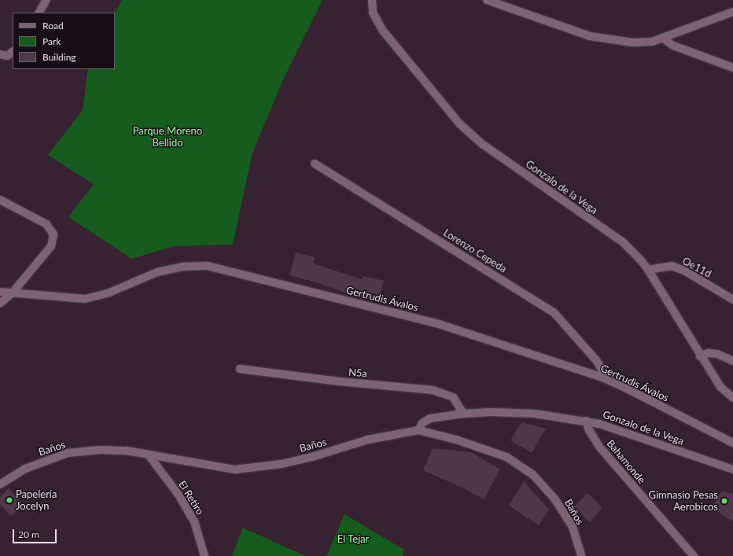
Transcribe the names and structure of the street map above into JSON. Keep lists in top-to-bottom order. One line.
{"streets":{"street":["Gonzalo de la Vega","Lorenzo Cepeda","Oe11d","Gertrudis Ávalos","N5a","Baños","Bahamonde","El Retiro"]},"crossings":[["Gonzalo de la Vega","Oe11d"],["Gonzalo de la Vega","N5a"],["Gonzalo de la Vega","Baños"],["Gonzalo de la Vega","Bahamonde"],["Lorenzo Cepeda","Gertrudis Ávalos"],["Baños","El Retiro"]],"parks":["Parque Moreno Bellido","El Tejar"],"places":["Papelería Jocelyn","Gimnasio Pesas Aerobicos"],"legend":["Road","Park","Building"],"scale_bar":"20 m"}
